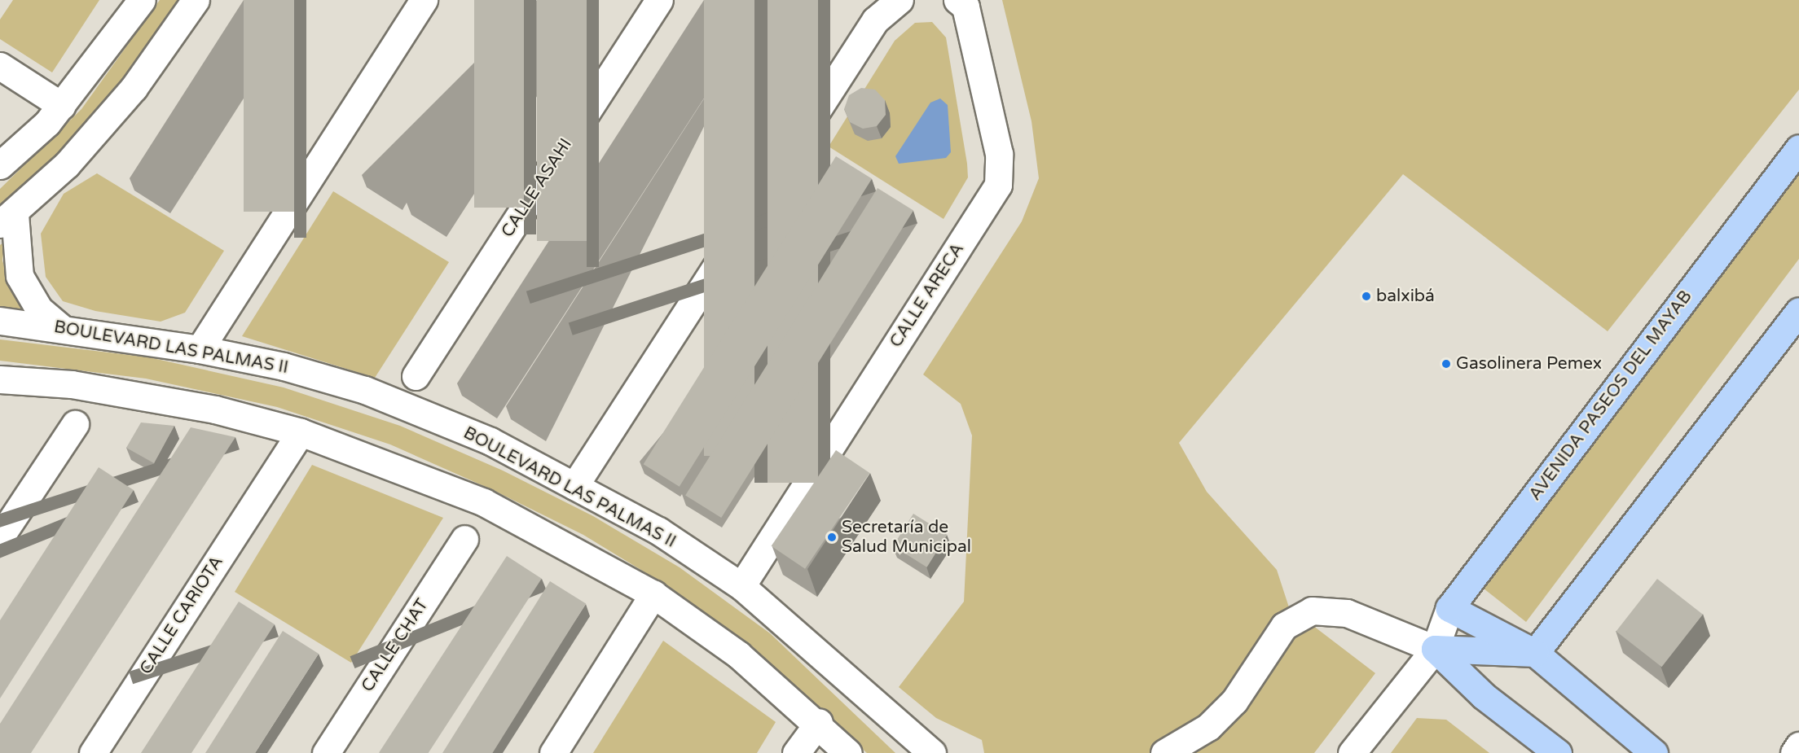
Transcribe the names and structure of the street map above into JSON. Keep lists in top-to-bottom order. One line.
{"streets":{"main road":["AVENIDA PASEOS DEL MAYAB"],"street":["CALLE ASAHI","CALLE ARECA","BOULEVARD LAS PALMAS II","CALLE CARIOTA","CALLE CHAT"]},"crossings":[["CALLE ARECA","BOULEVARD LAS PALMAS II"]],"places":["balxibá","Gasolinera Pemex","Secretaría de Salud Municipal"]}
